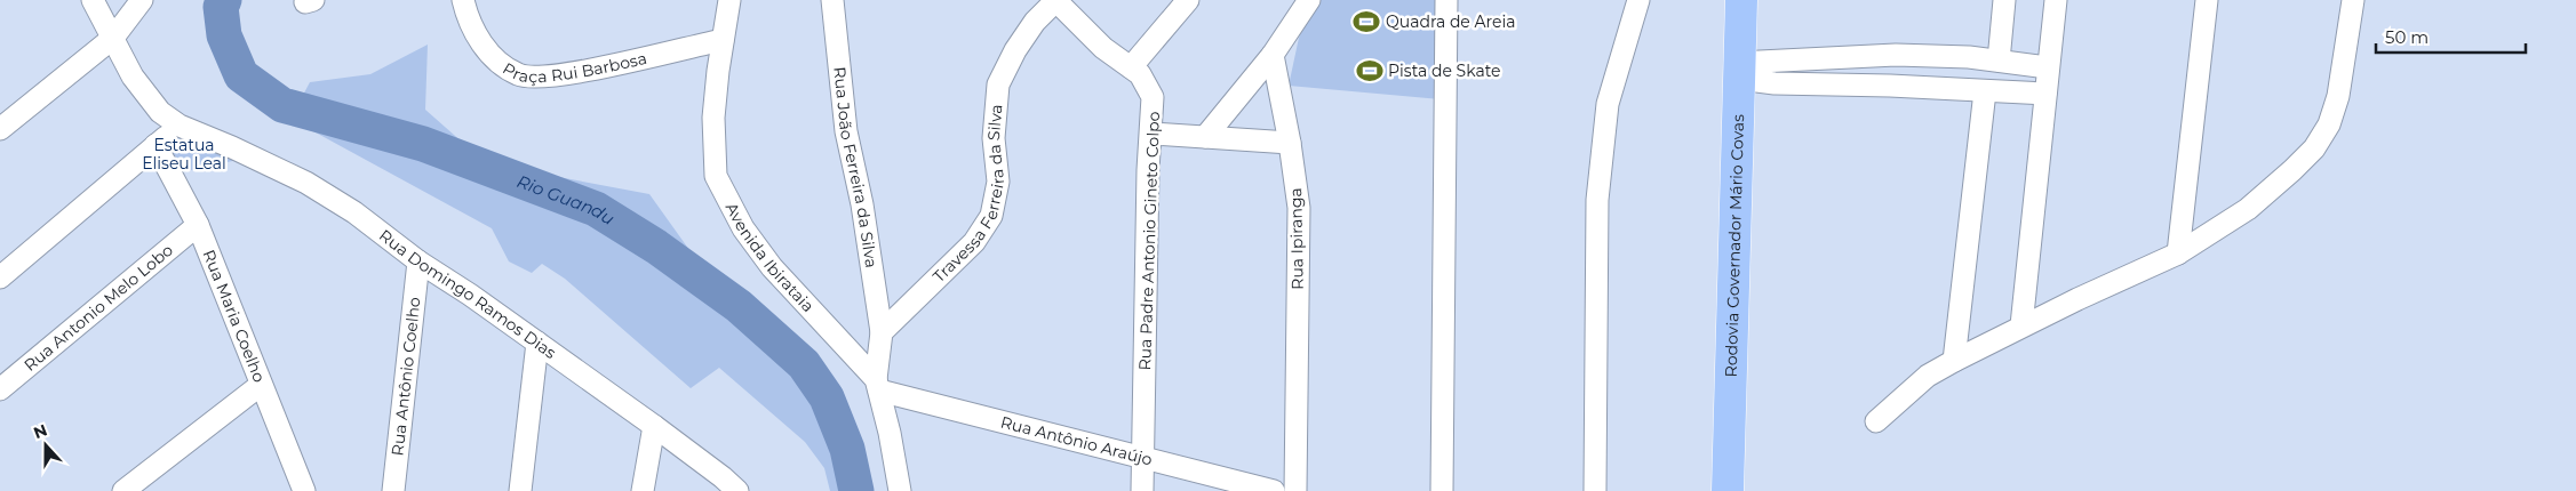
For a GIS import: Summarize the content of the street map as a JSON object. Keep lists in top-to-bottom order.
{
  "streets": {
    "highway": ["Rodovia Governador Mário Covas"],
    "street": [
      "Praça Rui Barbosa",
      "Rua João Ferreira da Silva",
      "Travessa Ferreira da Silva",
      "Rua Ipiranga",
      "Rua Padre Antonio Gineto Colpo",
      "Avenida Ibirataia",
      "Rua Domingo Ramos Dias",
      "Rua Antonio Melo Lobo",
      "Rua Maria Coelho",
      "Rua Antônio Coelho",
      "Rua Antônio Araújo"
    ]
  },
  "crossings": [
    ["Praça Rui Barbosa", "Avenida Ibirataia"],
    ["Rua João Ferreira da Silva", "Travessa Ferreira da Silva"],
    ["Travessa Ferreira da Silva", "Rua Padre Antonio Gineto Colpo"],
    ["Rua Padre Antonio Gineto Colpo", "Rua Antônio Araújo"],
    ["Avenida Ibirataia", "Rua Antônio Araújo"],
    ["Rua Domingo Ramos Dias", "Rua Antônio Coelho"],
    ["Rua Antonio Melo Lobo", "Rua Maria Coelho"]
  ],
  "water": ["Rio Guandu"],
  "parks": ["Estatua Eliseu Leal"],
  "places": {
    "sports": ["Quadra de Areia", "Pista de Skate"]
  },
  "scale_bar": "50 m",
  "north": "top"
}
